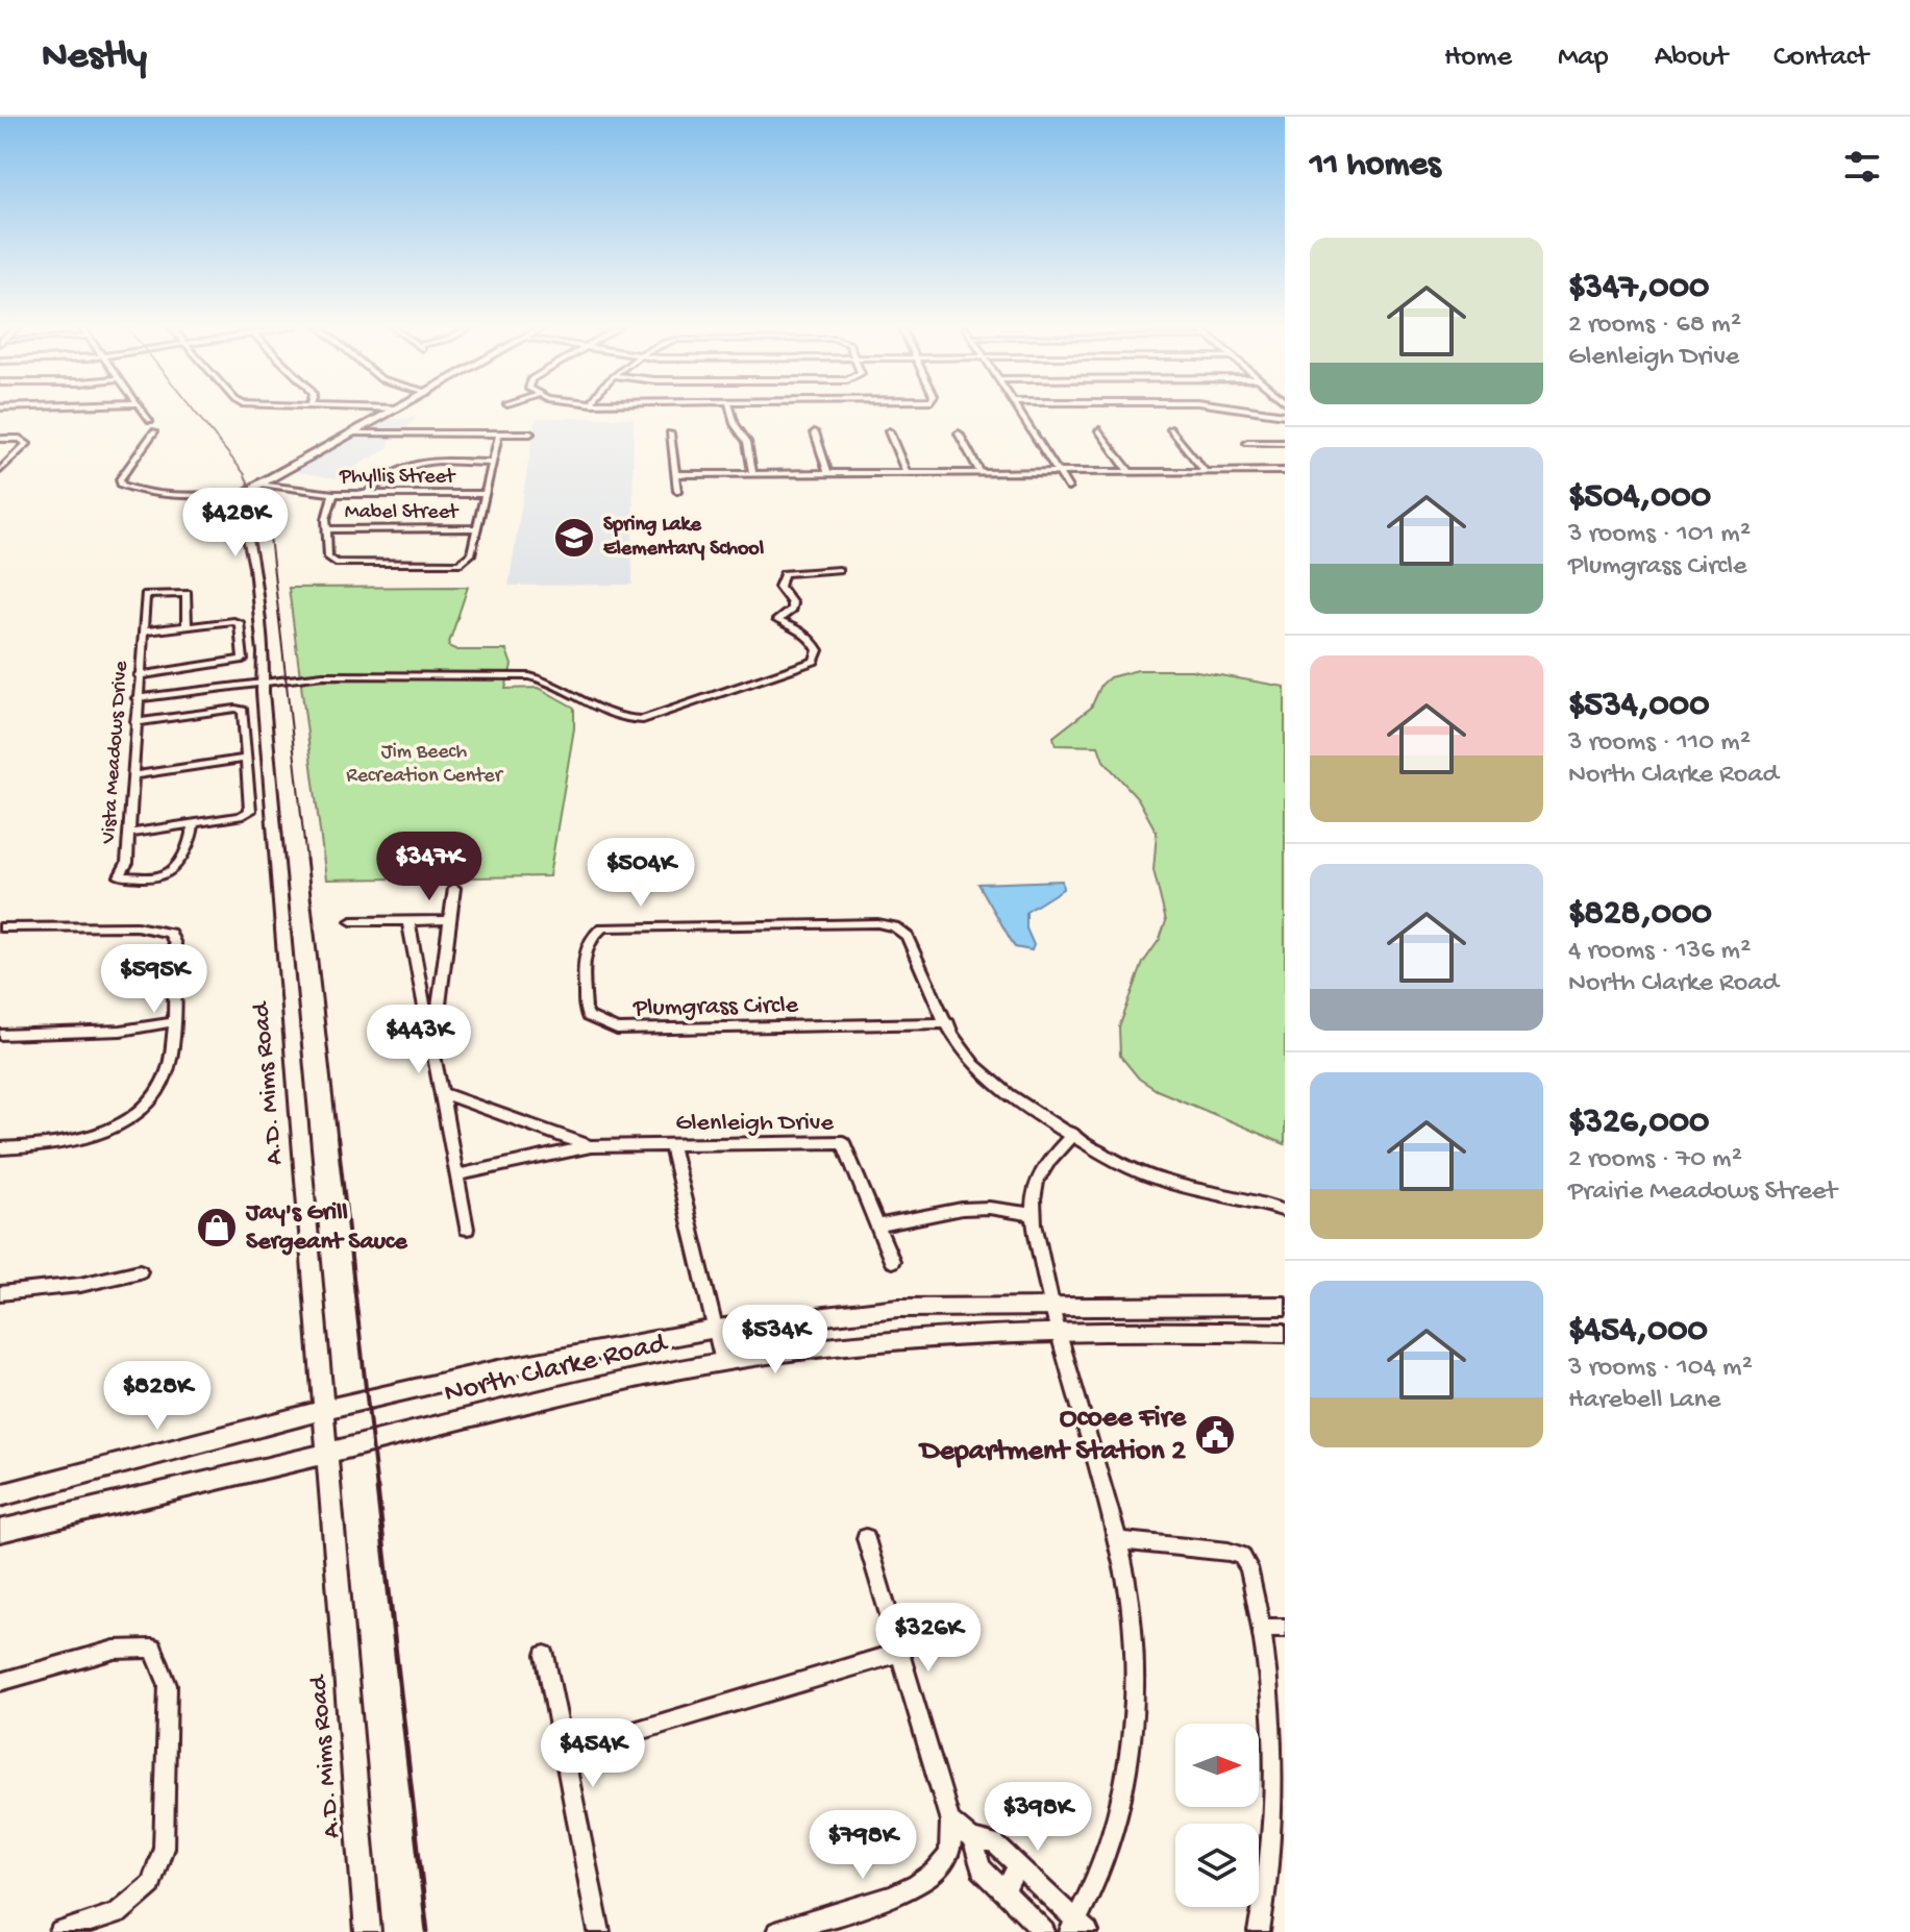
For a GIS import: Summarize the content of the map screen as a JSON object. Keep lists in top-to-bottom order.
{
  "streets": {
    "street": [
      "Phyllis Street",
      "Mabel Street",
      "Vista Meadows Drive",
      "Plumgrass Circle",
      "A.D. Mims Road",
      "Glenleigh Drive",
      "North Clarke Road"
    ]
  },
  "crossings": [
    ["Phyllis Street", "A.D. Mims Road"],
    ["A.D. Mims Road", "North Clarke Road"]
  ],
  "parks": ["Jim Beech Recreation Center"],
  "places": {
    "school or university": ["Spring Lake Elementary School"],
    "shop": ["Jay's Grill Sergeant Sauce"],
    "public building": ["Ocoee Fire Department Station 2"]
  },
  "north": "right",
  "page": {
    "header": "Nestly",
    "nav": [
      "Home",
      "Map",
      "About",
      "Contact"
    ],
    "heading": "11 homes",
    "list": [
      {
        "name": "$347,000",
        "note": "2 rooms · 68 m² · Glenleigh Drive"
      },
      {
        "name": "$504,000",
        "note": "3 rooms · 101 m² · Plumgrass Circle"
      },
      {
        "name": "$534,000",
        "note": "3 rooms · 110 m² · North Clarke Road"
      },
      {
        "name": "$828,000",
        "note": "4 rooms · 136 m² · North Clarke Road"
      },
      {
        "name": "$326,000",
        "note": "2 rooms · 70 m² · Prairie Meadows Street"
      },
      {
        "name": "$454,000",
        "note": "3 rooms · 104 m² · Harebell Lane"
      }
    ],
    "price": [
      "$428K",
      "$347K",
      "$504K",
      "$595K",
      "$443K",
      "$534K",
      "$828K",
      "$326K",
      "$454K",
      "$398K",
      "$798K"
    ]
  }
}
